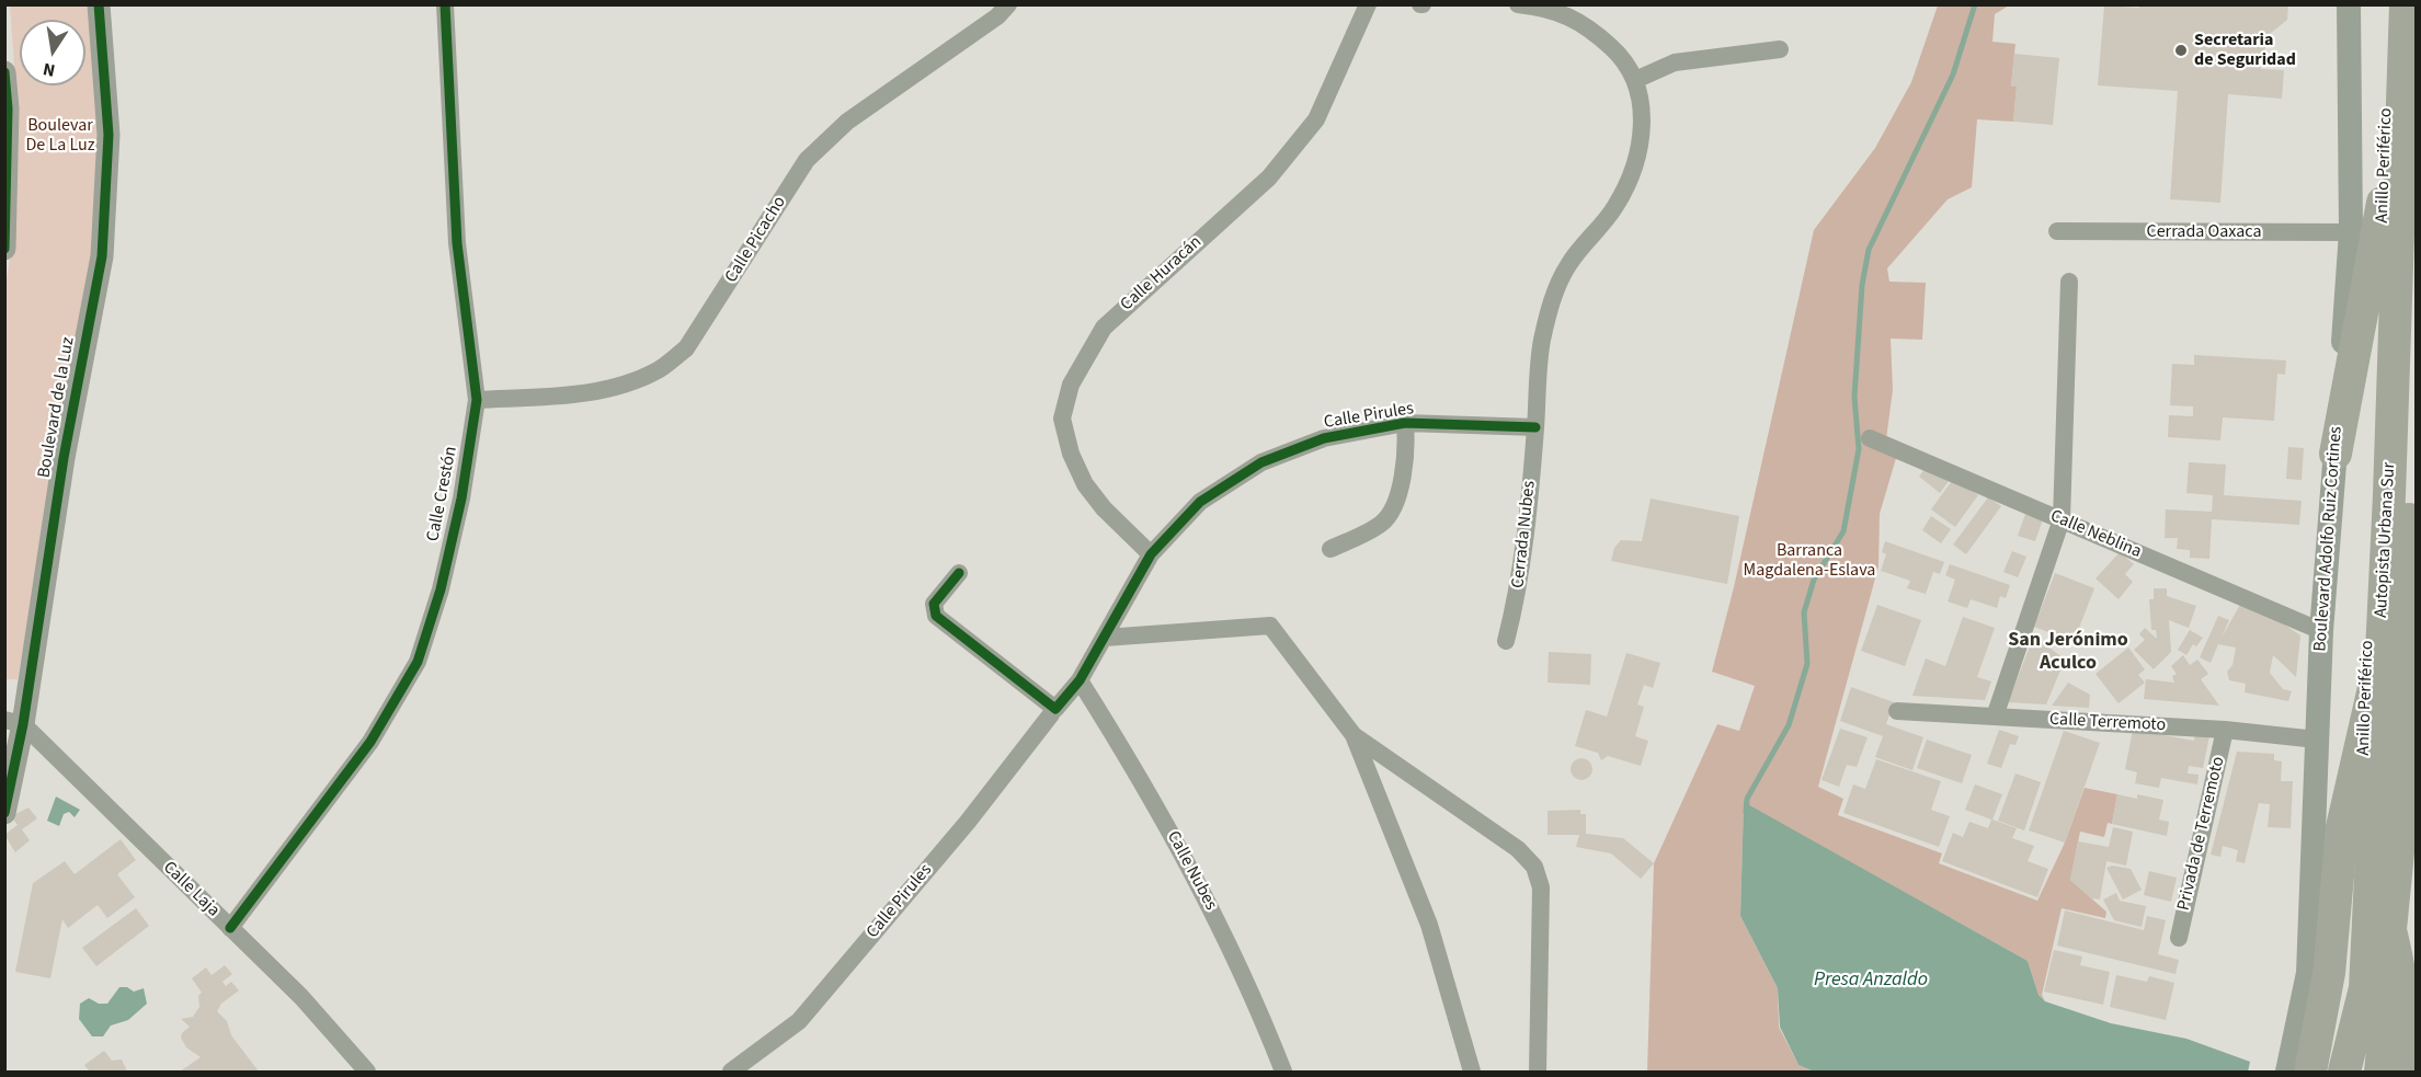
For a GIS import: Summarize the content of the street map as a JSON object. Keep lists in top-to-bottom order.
{
  "streets": {
    "highway": ["Anillo Periférico", "Autopista Urbana Sur"],
    "main road": ["Boulevard Adolfo Ruiz Cortines"],
    "street": [
      "Cerrada Oaxaca",
      "Calle Picacho",
      "Calle Huracán",
      "Boulevard de la Luz",
      "Calle Pirules",
      "Calle Crestón",
      "Cerrada Nubes",
      "Calle Neblina",
      "Calle Terremoto",
      "Privada de Terremoto",
      "Calle Nubes",
      "Calle Laja"
    ]
  },
  "crossings": [
    ["Cerrada Oaxaca", "Boulevard Adolfo Ruiz Cortines"],
    ["Calle Picacho", "Calle Crestón"],
    ["Calle Huracán", "Calle Pirules"],
    ["Boulevard de la Luz", "Calle Laja"],
    ["Calle Pirules", "Cerrada Nubes"],
    ["Calle Pirules", "Calle Nubes"],
    ["Calle Crestón", "Calle Laja"],
    ["Calle Neblina", "Boulevard Adolfo Ruiz Cortines"],
    ["Boulevard Adolfo Ruiz Cortines", "Calle Terremoto"],
    ["Calle Terremoto", "Privada de Terremoto"]
  ],
  "districts": ["San Jerónimo Aculco"],
  "water": ["Presa Anzaldo"],
  "parks": ["Boulevar De La Luz", "Barranca Magdalena-Eslava"],
  "places": ["Secretaria de Seguridad"],
  "north": "bottom"
}
